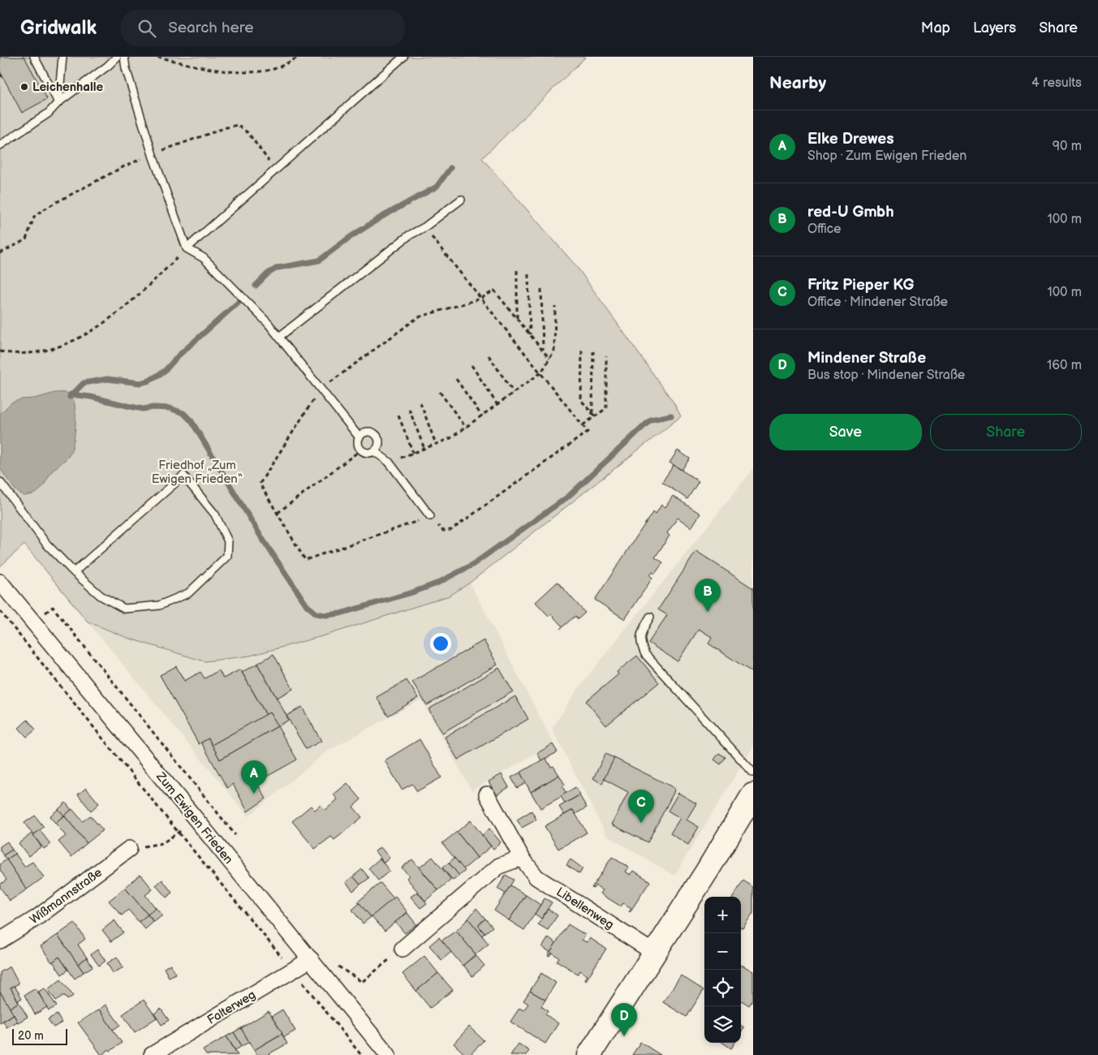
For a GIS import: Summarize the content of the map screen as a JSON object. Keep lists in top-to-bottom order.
{
  "streets": {
    "street": [
      "Zum Ewigen Frieden",
      "Wißmannstraße",
      "Libellenweg",
      "Falterweg"
    ]
  },
  "crossings": [
    ["Zum Ewigen Frieden", "Falterweg"]
  ],
  "parks": ["Friedhof „Zum Ewigen Frieden“"],
  "places": ["Leichenhalle"],
  "scale_bar": "20 m",
  "page": {
    "header": "Gridwalk",
    "search": "Search here",
    "nav": ["Map", "Layers", "Share"],
    "heading": ["Nearby", "4 results"],
    "list": [
      {
        "mark": "A",
        "name": "Elke Drewes",
        "note": "Shop · Zum Ewigen Frieden",
        "value": "90 m"
      },
      {
        "mark": "B",
        "name": "red-U Gmbh",
        "note": "Office",
        "value": "100 m"
      },
      {
        "mark": "C",
        "name": "Fritz Pieper KG",
        "note": "Office · Mindener Straße",
        "value": "100 m"
      },
      {
        "mark": "D",
        "name": "Mindener Straße",
        "note": "Bus stop · Mindener Straße",
        "value": "160 m"
      }
    ],
    "buttons": ["Save", "Share"],
    "pins": [
      "B",
      "A",
      "C",
      "D"
    ],
    "map_buttons": ["+", "−"],
    "scale": "20 m"
  }
}
